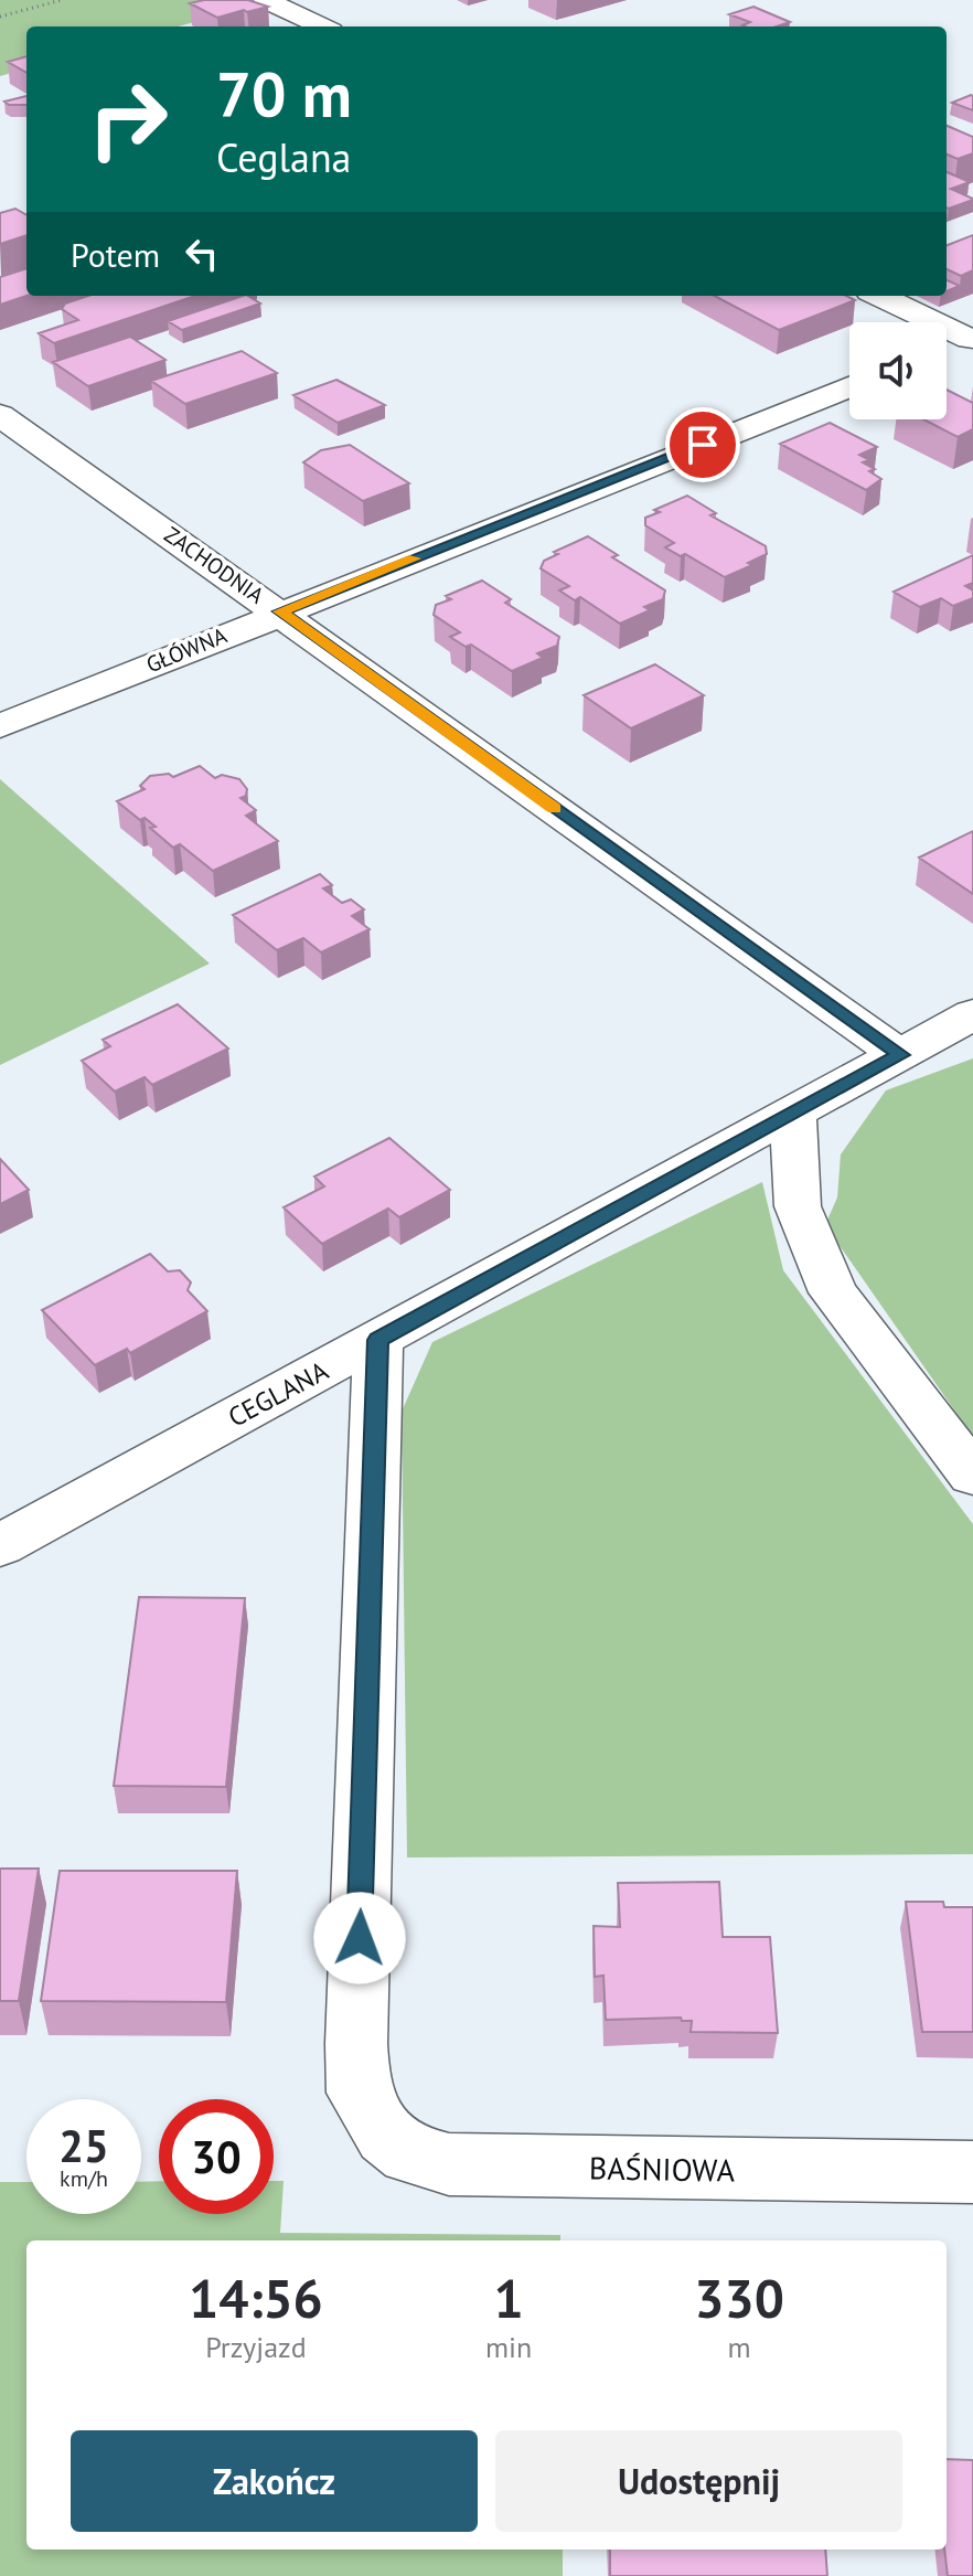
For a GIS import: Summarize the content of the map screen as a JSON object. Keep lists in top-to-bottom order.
{
  "streets": {
    "street": [
      "ZACHODNIA",
      "GŁÓWNA",
      "CEGLANA",
      "BAŚNIOWA"
    ]
  },
  "crossings": [
    ["ZACHODNIA", "GŁÓWNA"],
    ["ZACHODNIA", "CEGLANA"],
    ["CEGLANA", "BAŚNIOWA"]
  ],
  "page": {
    "turn": ["70 m", "Ceglana"],
    "then": "Potem",
    "speed": "25 km/h",
    "limit": "30",
    "eta": [
      "14:56",
      "Przyjazd",
      "1",
      "min",
      "330",
      "m"
    ],
    "buttons": ["Zakończ", "Udostępnij"]
  }
}
